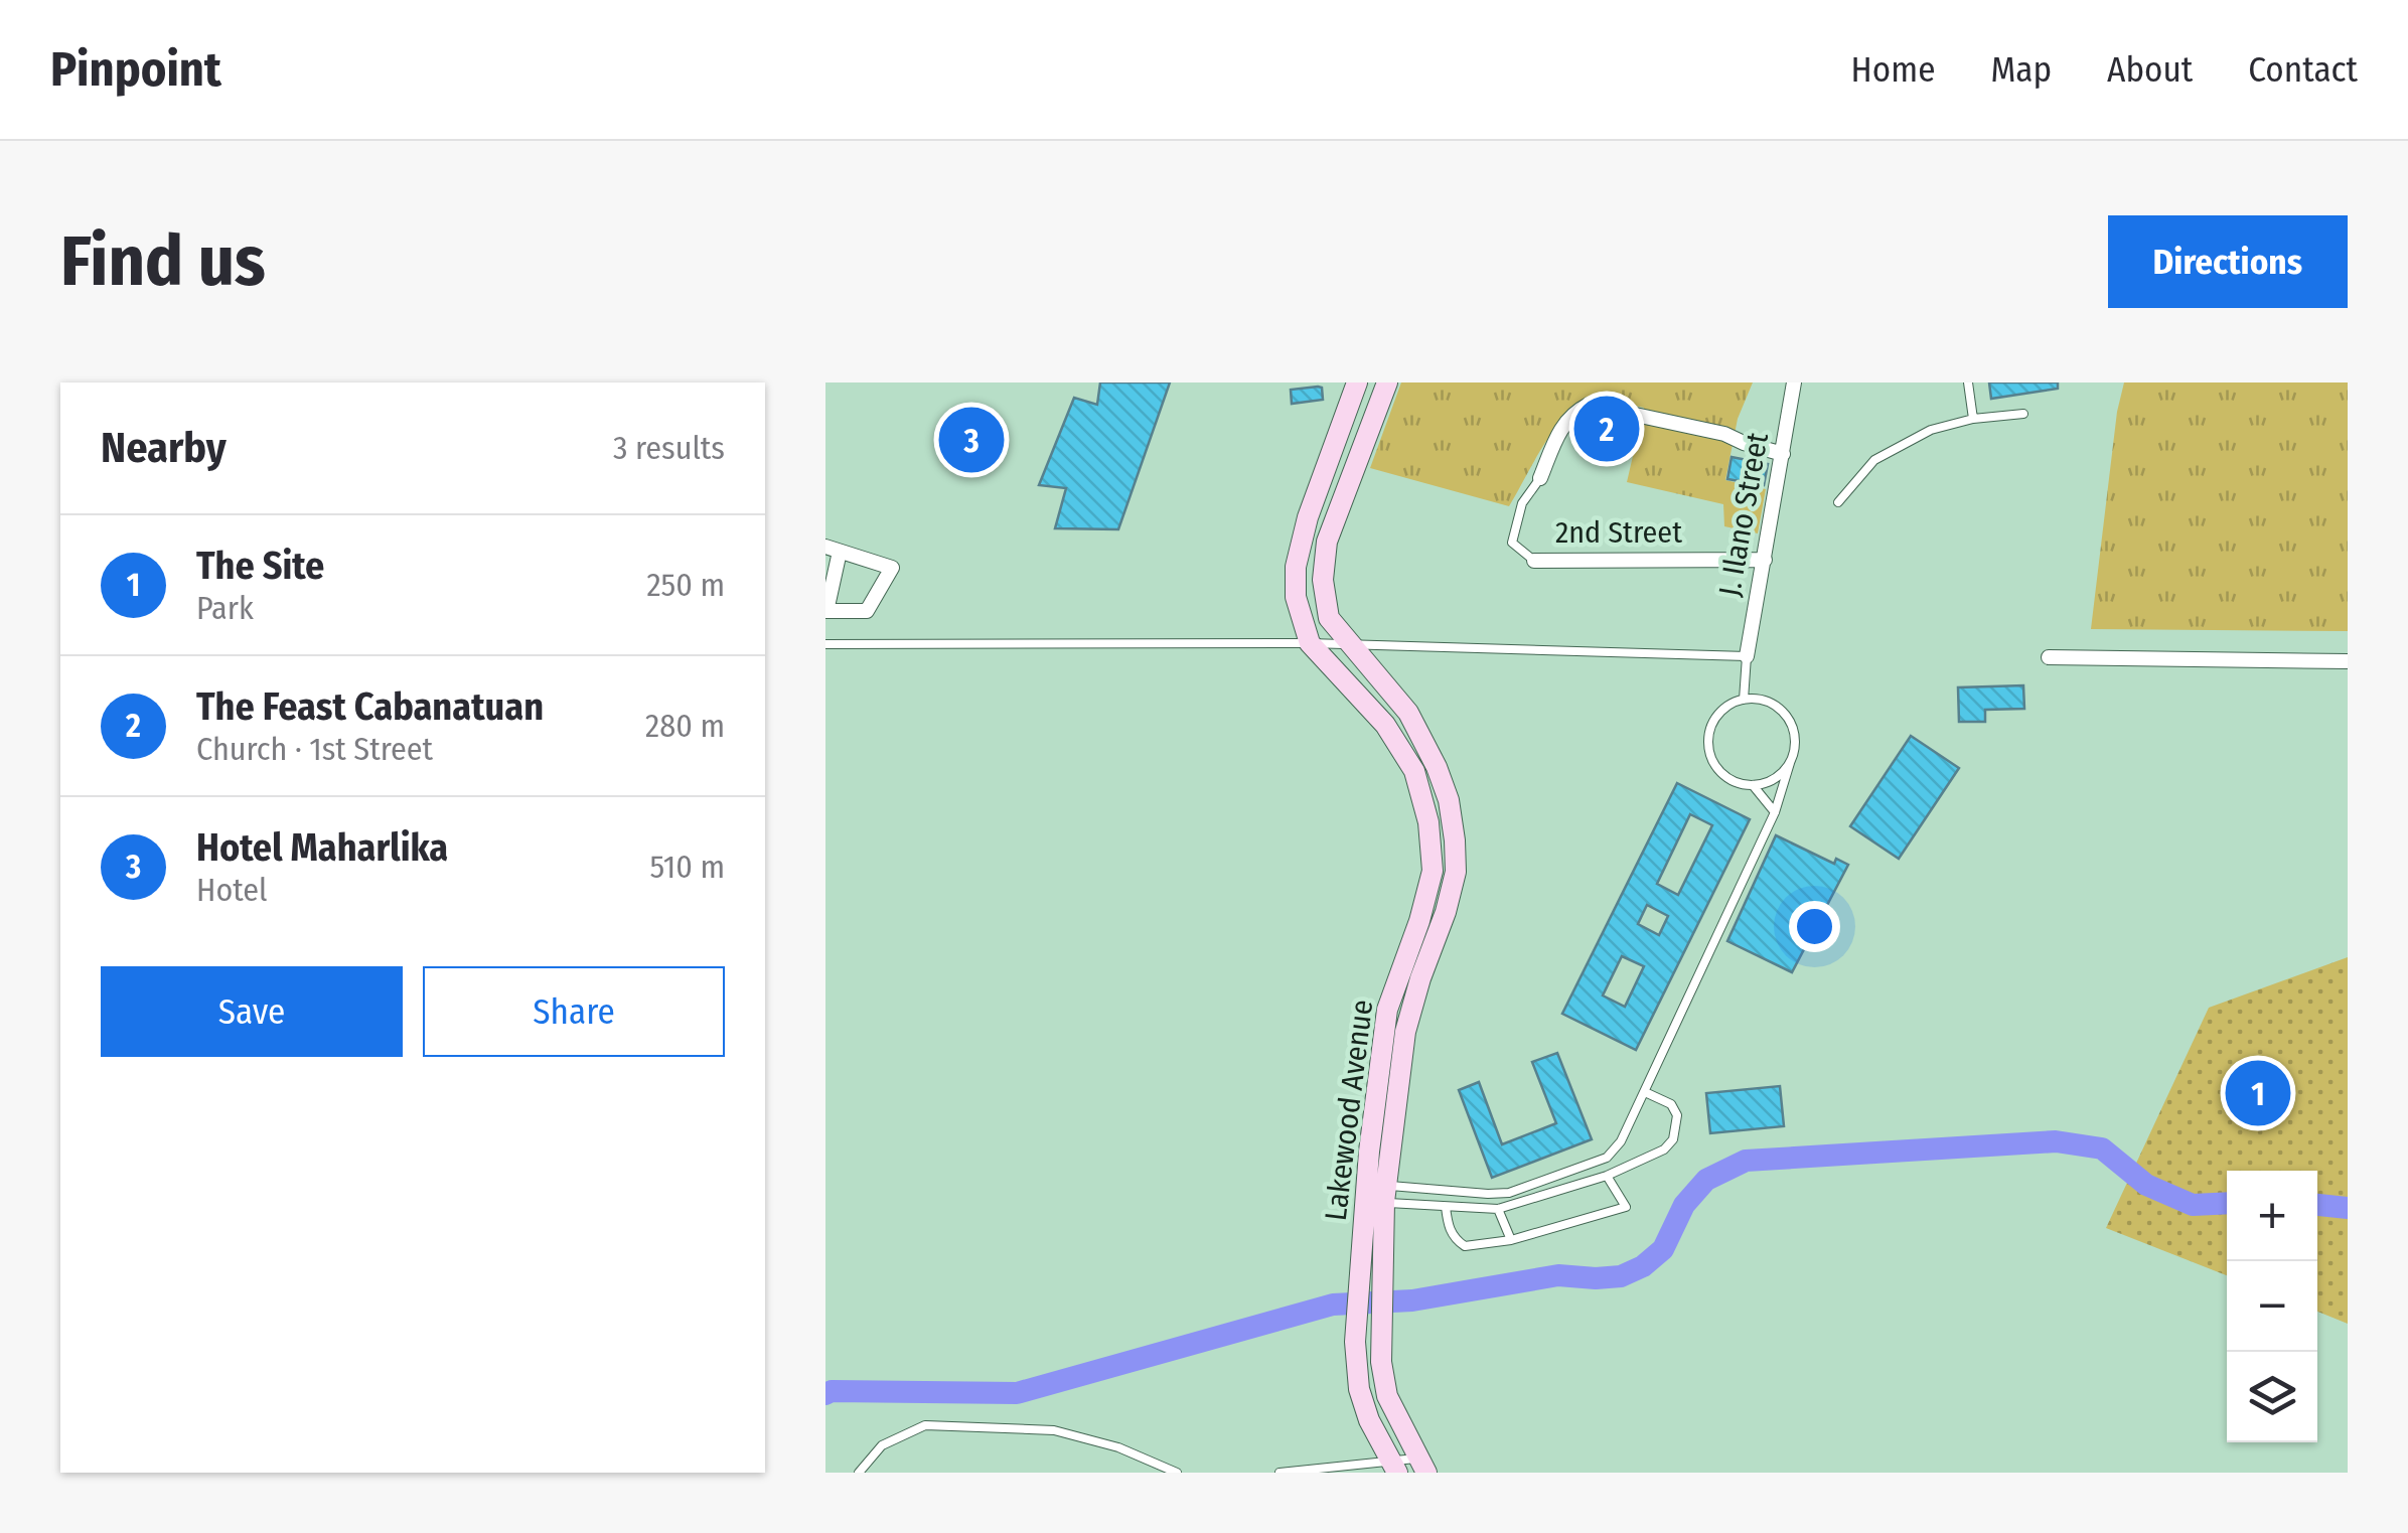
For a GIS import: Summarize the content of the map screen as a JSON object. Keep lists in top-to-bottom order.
{
  "streets": {
    "main road": ["Lakewood Avenue"],
    "street": ["J. Ilano Street", "2nd Street"]
  },
  "crossings": [
    ["J. Ilano Street", "2nd Street"]
  ],
  "page": {
    "header": "Pinpoint",
    "nav": [
      "Home",
      "Map",
      "About",
      "Contact"
    ],
    "buttons": [
      "Directions",
      ["Save", "Share"]
    ],
    "title": "Find us",
    "heading": ["Nearby", "3 results"],
    "pins": ["2", "3", "1"],
    "list": [
      {
        "mark": "1",
        "name": "The Site",
        "note": "Park",
        "value": "250 m"
      },
      {
        "mark": "2",
        "name": "The Feast Cabanatuan",
        "note": "Church · 1st Street",
        "value": "280 m"
      },
      {
        "mark": "3",
        "name": "Hotel Maharlika",
        "note": "Hotel",
        "value": "510 m"
      }
    ],
    "map_buttons": ["+", "−"]
  }
}
